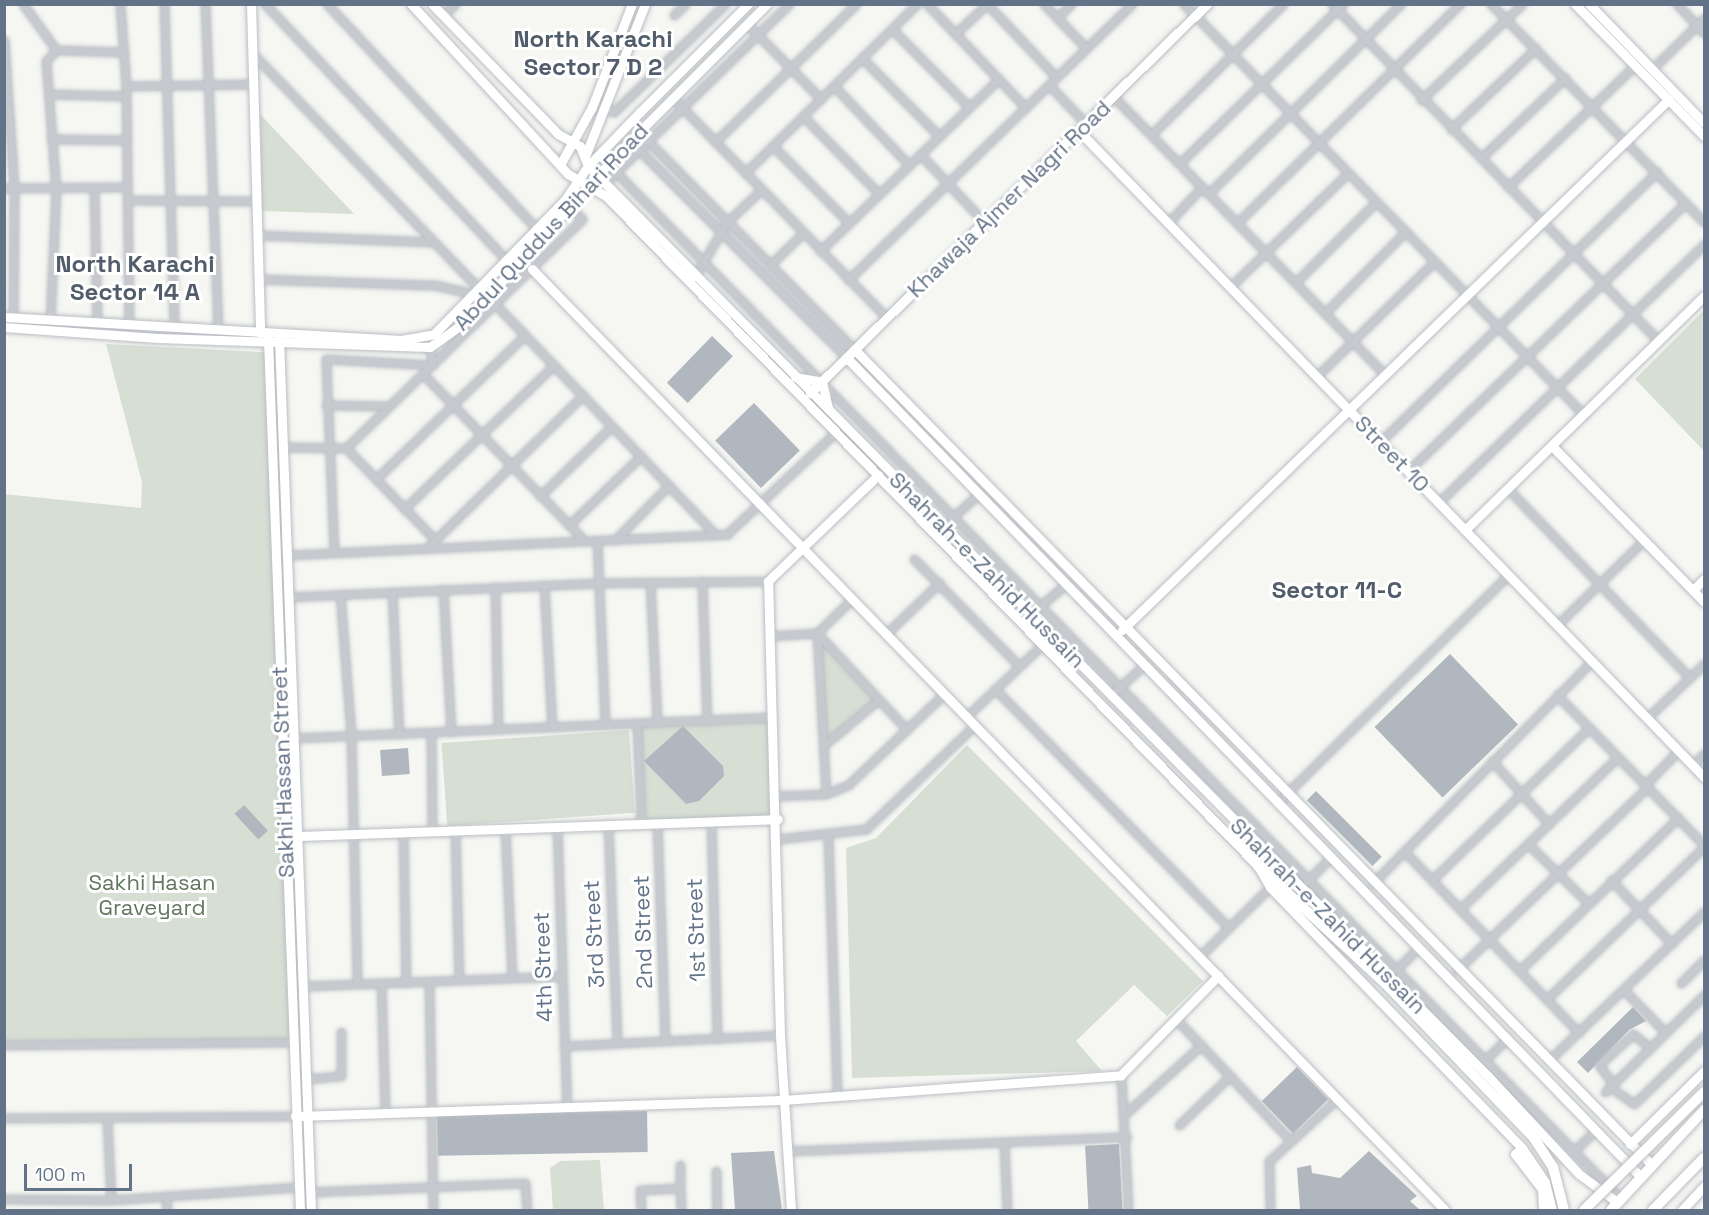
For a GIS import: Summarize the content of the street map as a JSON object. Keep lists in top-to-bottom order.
{
  "streets": {
    "street": [
      "Khawaja Ajmer Nagri Road",
      "Abdul Quddus Bihari Road",
      "Street 10",
      "Shahrah-e-Zahid Hussain",
      "Sakhi Hassan Street",
      "1st Street",
      "2nd Street",
      "3rd Street",
      "4th Street"
    ]
  },
  "crossings": [
    ["Khawaja Ajmer Nagri Road", "Street 10"],
    ["Khawaja Ajmer Nagri Road", "Shahrah-e-Zahid Hussain"],
    ["Abdul Quddus Bihari Road", "Shahrah-e-Zahid Hussain"],
    ["Abdul Quddus Bihari Road", "Sakhi Hassan Street"]
  ],
  "districts": ["North Karachi Sector 7 D 2", "North Karachi Sector 14 A", "Sector 11-C"],
  "parks": ["Sakhi Hasan Graveyard"],
  "scale_bar": "100 m"
}
